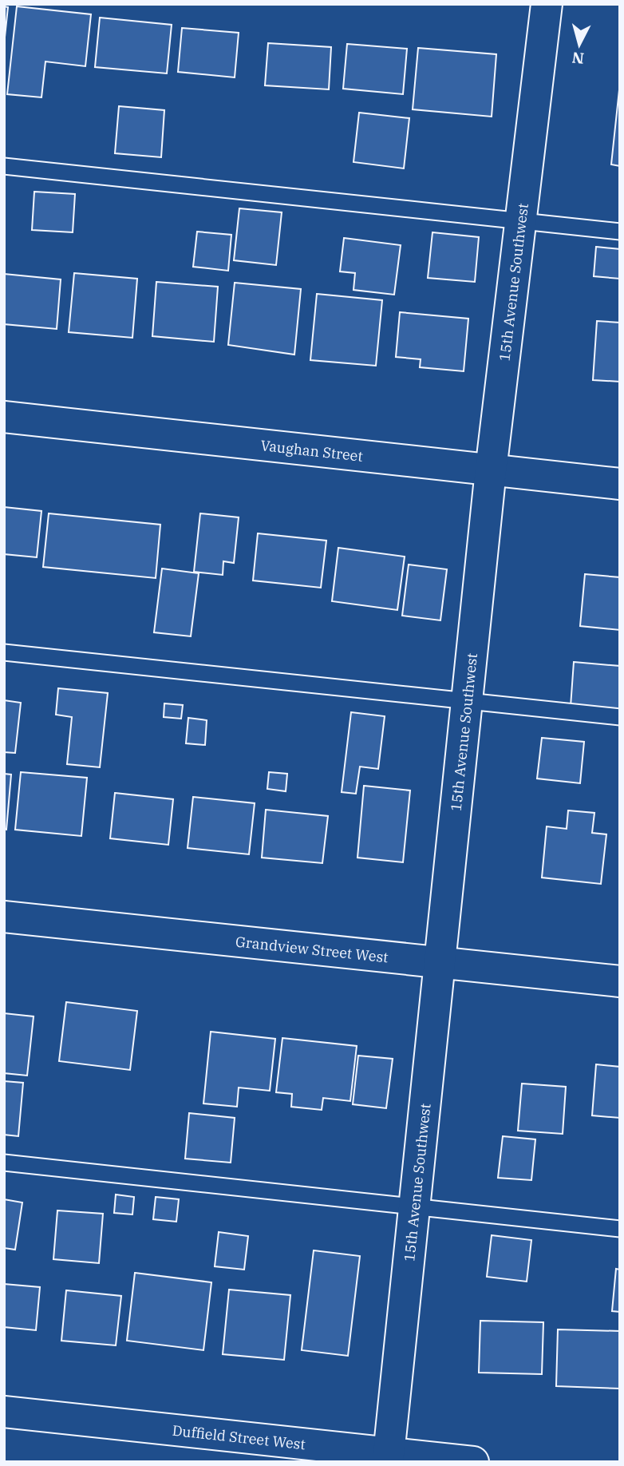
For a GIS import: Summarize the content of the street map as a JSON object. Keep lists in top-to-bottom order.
{
  "streets": {
    "street": [
      "15th Avenue Southwest",
      "Vaughan Street",
      "Grandview Street West",
      "Duffield Street West"
    ]
  },
  "crossings": [
    ["15th Avenue Southwest", "Vaughan Street"],
    ["15th Avenue Southwest", "Grandview Street West"],
    ["15th Avenue Southwest", "Duffield Street West"]
  ],
  "north": "bottom"
}
